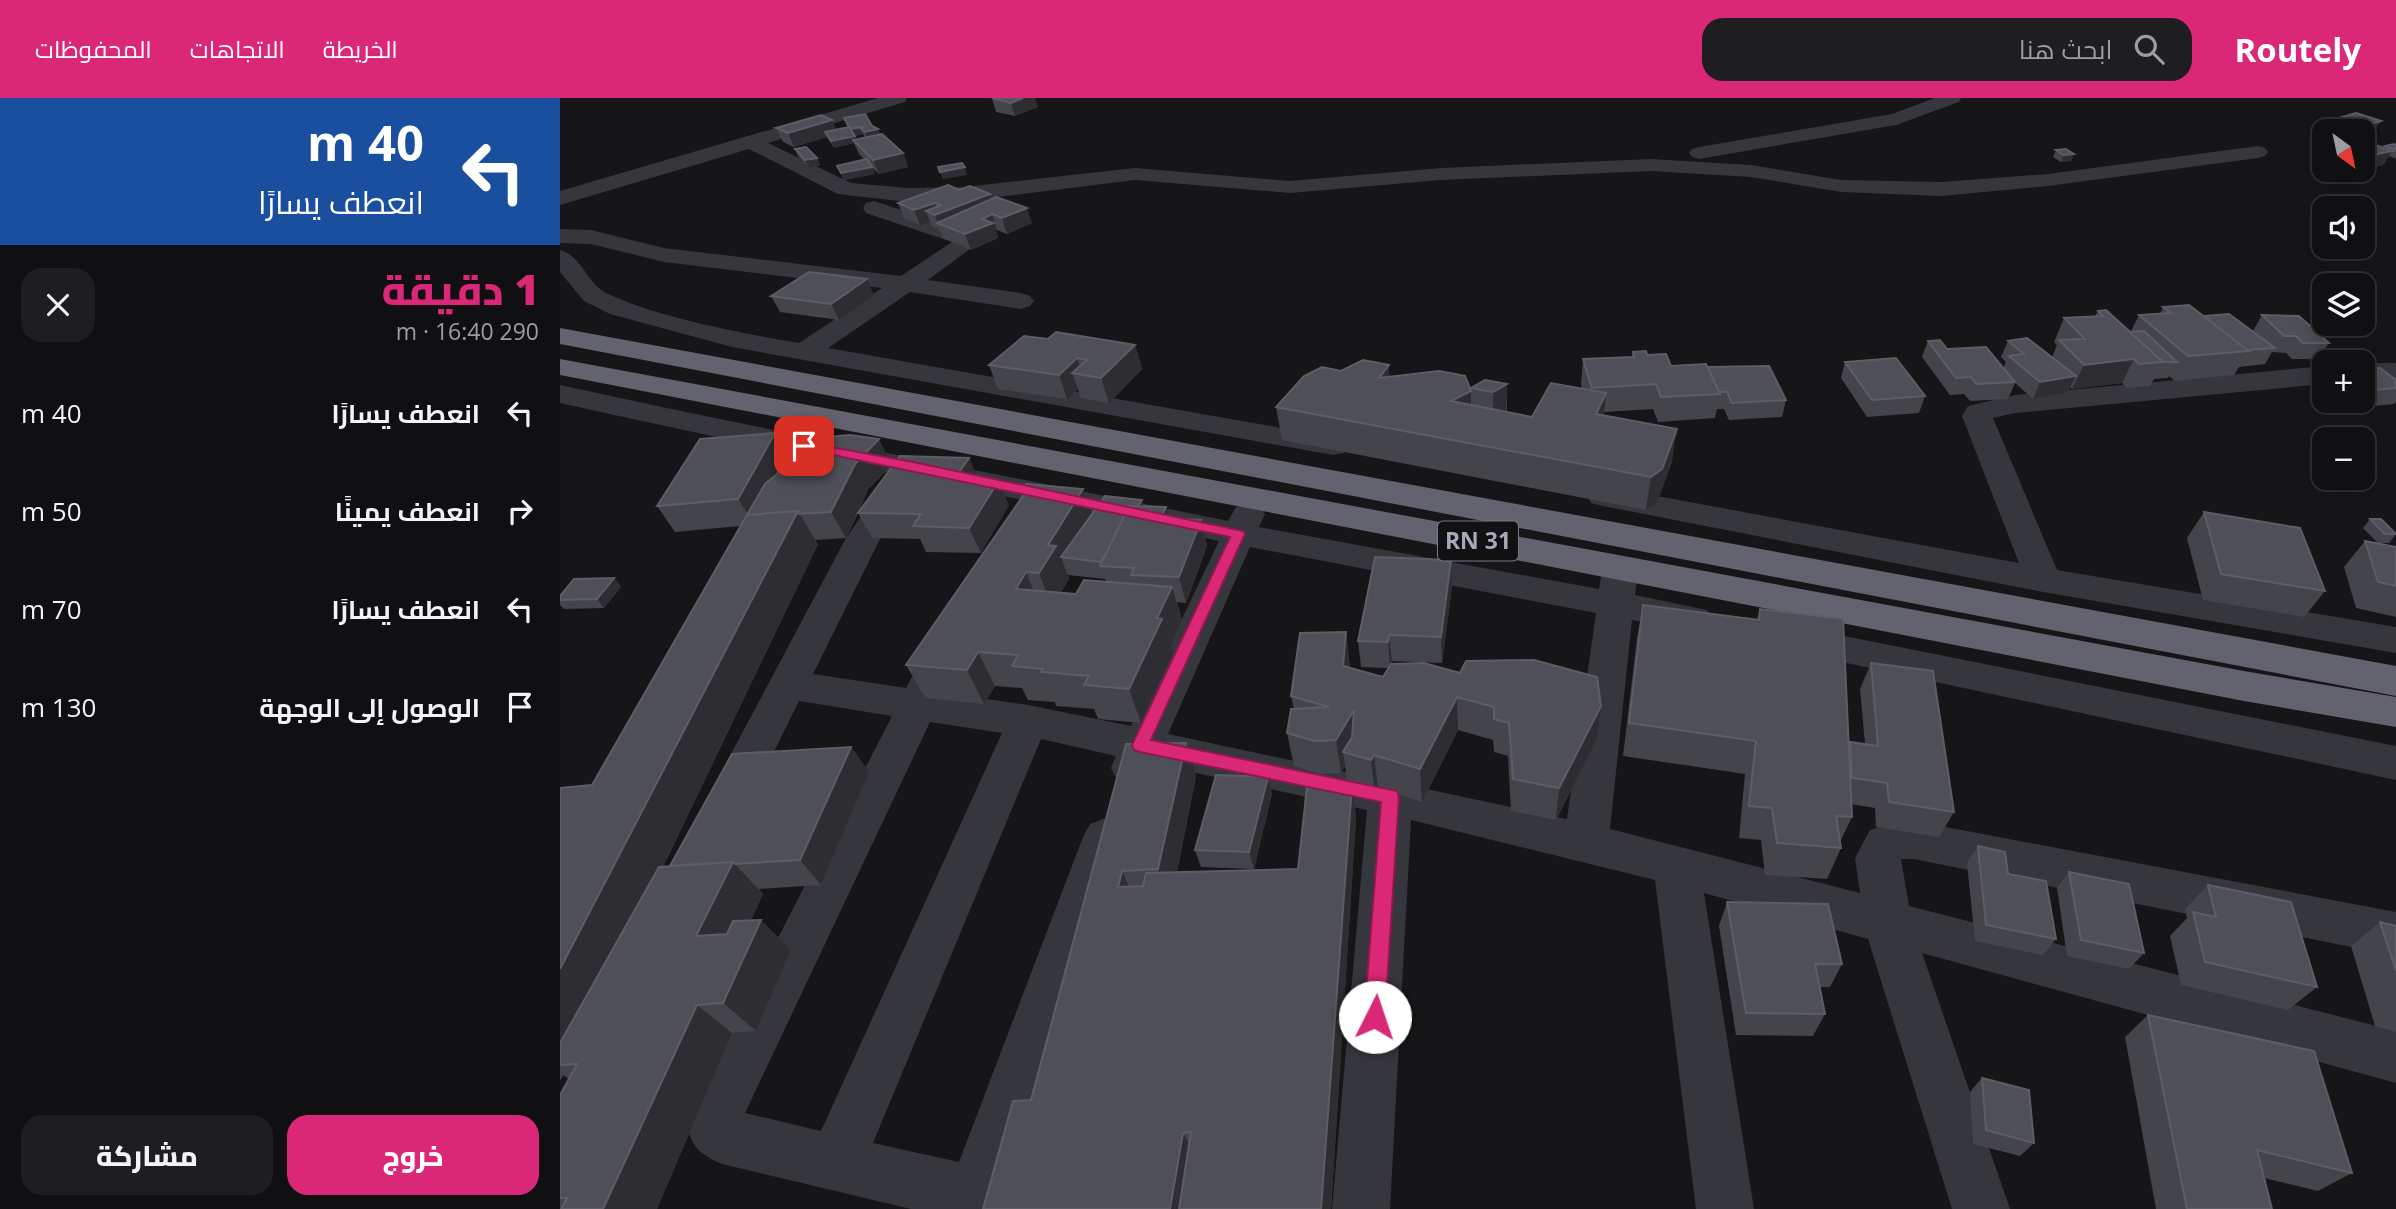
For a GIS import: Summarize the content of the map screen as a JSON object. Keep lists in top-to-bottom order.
{
  "streets": {
    "highway": ["RN 31"]
  },
  "north": "bottom right",
  "page": {
    "header": "Routely",
    "search": "ابحث هنا",
    "nav": ["الخريطة", "الاتجاهات", "المحفوظات"],
    "turn": ["40 m", "انعطف يسارًا"],
    "map_buttons": ["+", "−"],
    "heading": ["1 دقيقة", "290 m · 16:40"],
    "list": [
      {
        "name": "انعطف يسارًا",
        "value": "40 m"
      },
      {
        "name": "انعطف يمينًا",
        "value": "50 m"
      },
      {
        "name": "انعطف يسارًا",
        "value": "70 m"
      },
      {
        "name": "الوصول إلى الوجهة",
        "value": "130 m"
      }
    ],
    "buttons": ["خروج", "مشاركة"]
  }
}
